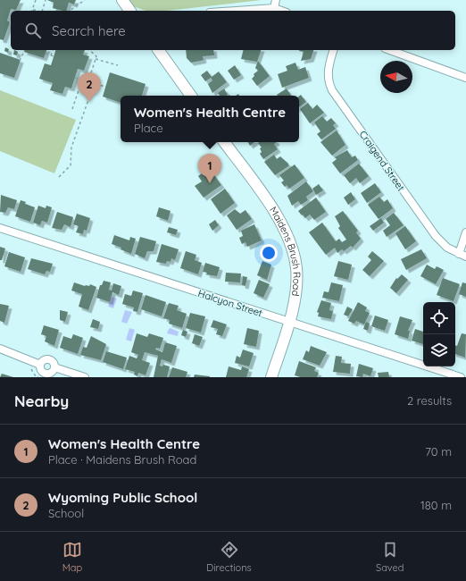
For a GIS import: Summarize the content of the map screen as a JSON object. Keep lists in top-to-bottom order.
{
  "streets": {
    "street": ["Craigend Street", "Maidens Brush Road", "Halcyon Street"]
  },
  "crossings": [
    ["Maidens Brush Road", "Halcyon Street"]
  ],
  "north": "left",
  "page": {
    "search": "Search here",
    "pins": ["2", "1"],
    "popup": ["Women's Health Centre", "Place"],
    "heading": ["Nearby", "2 results"],
    "list": [
      {
        "mark": "1",
        "name": "Women's Health Centre",
        "note": "Place · Maidens Brush Road",
        "value": "70 m"
      },
      {
        "mark": "2",
        "name": "Wyoming Public School",
        "note": "School",
        "value": "180 m"
      }
    ],
    "nav": ["Map", "Directions", "Saved"]
  }
}
